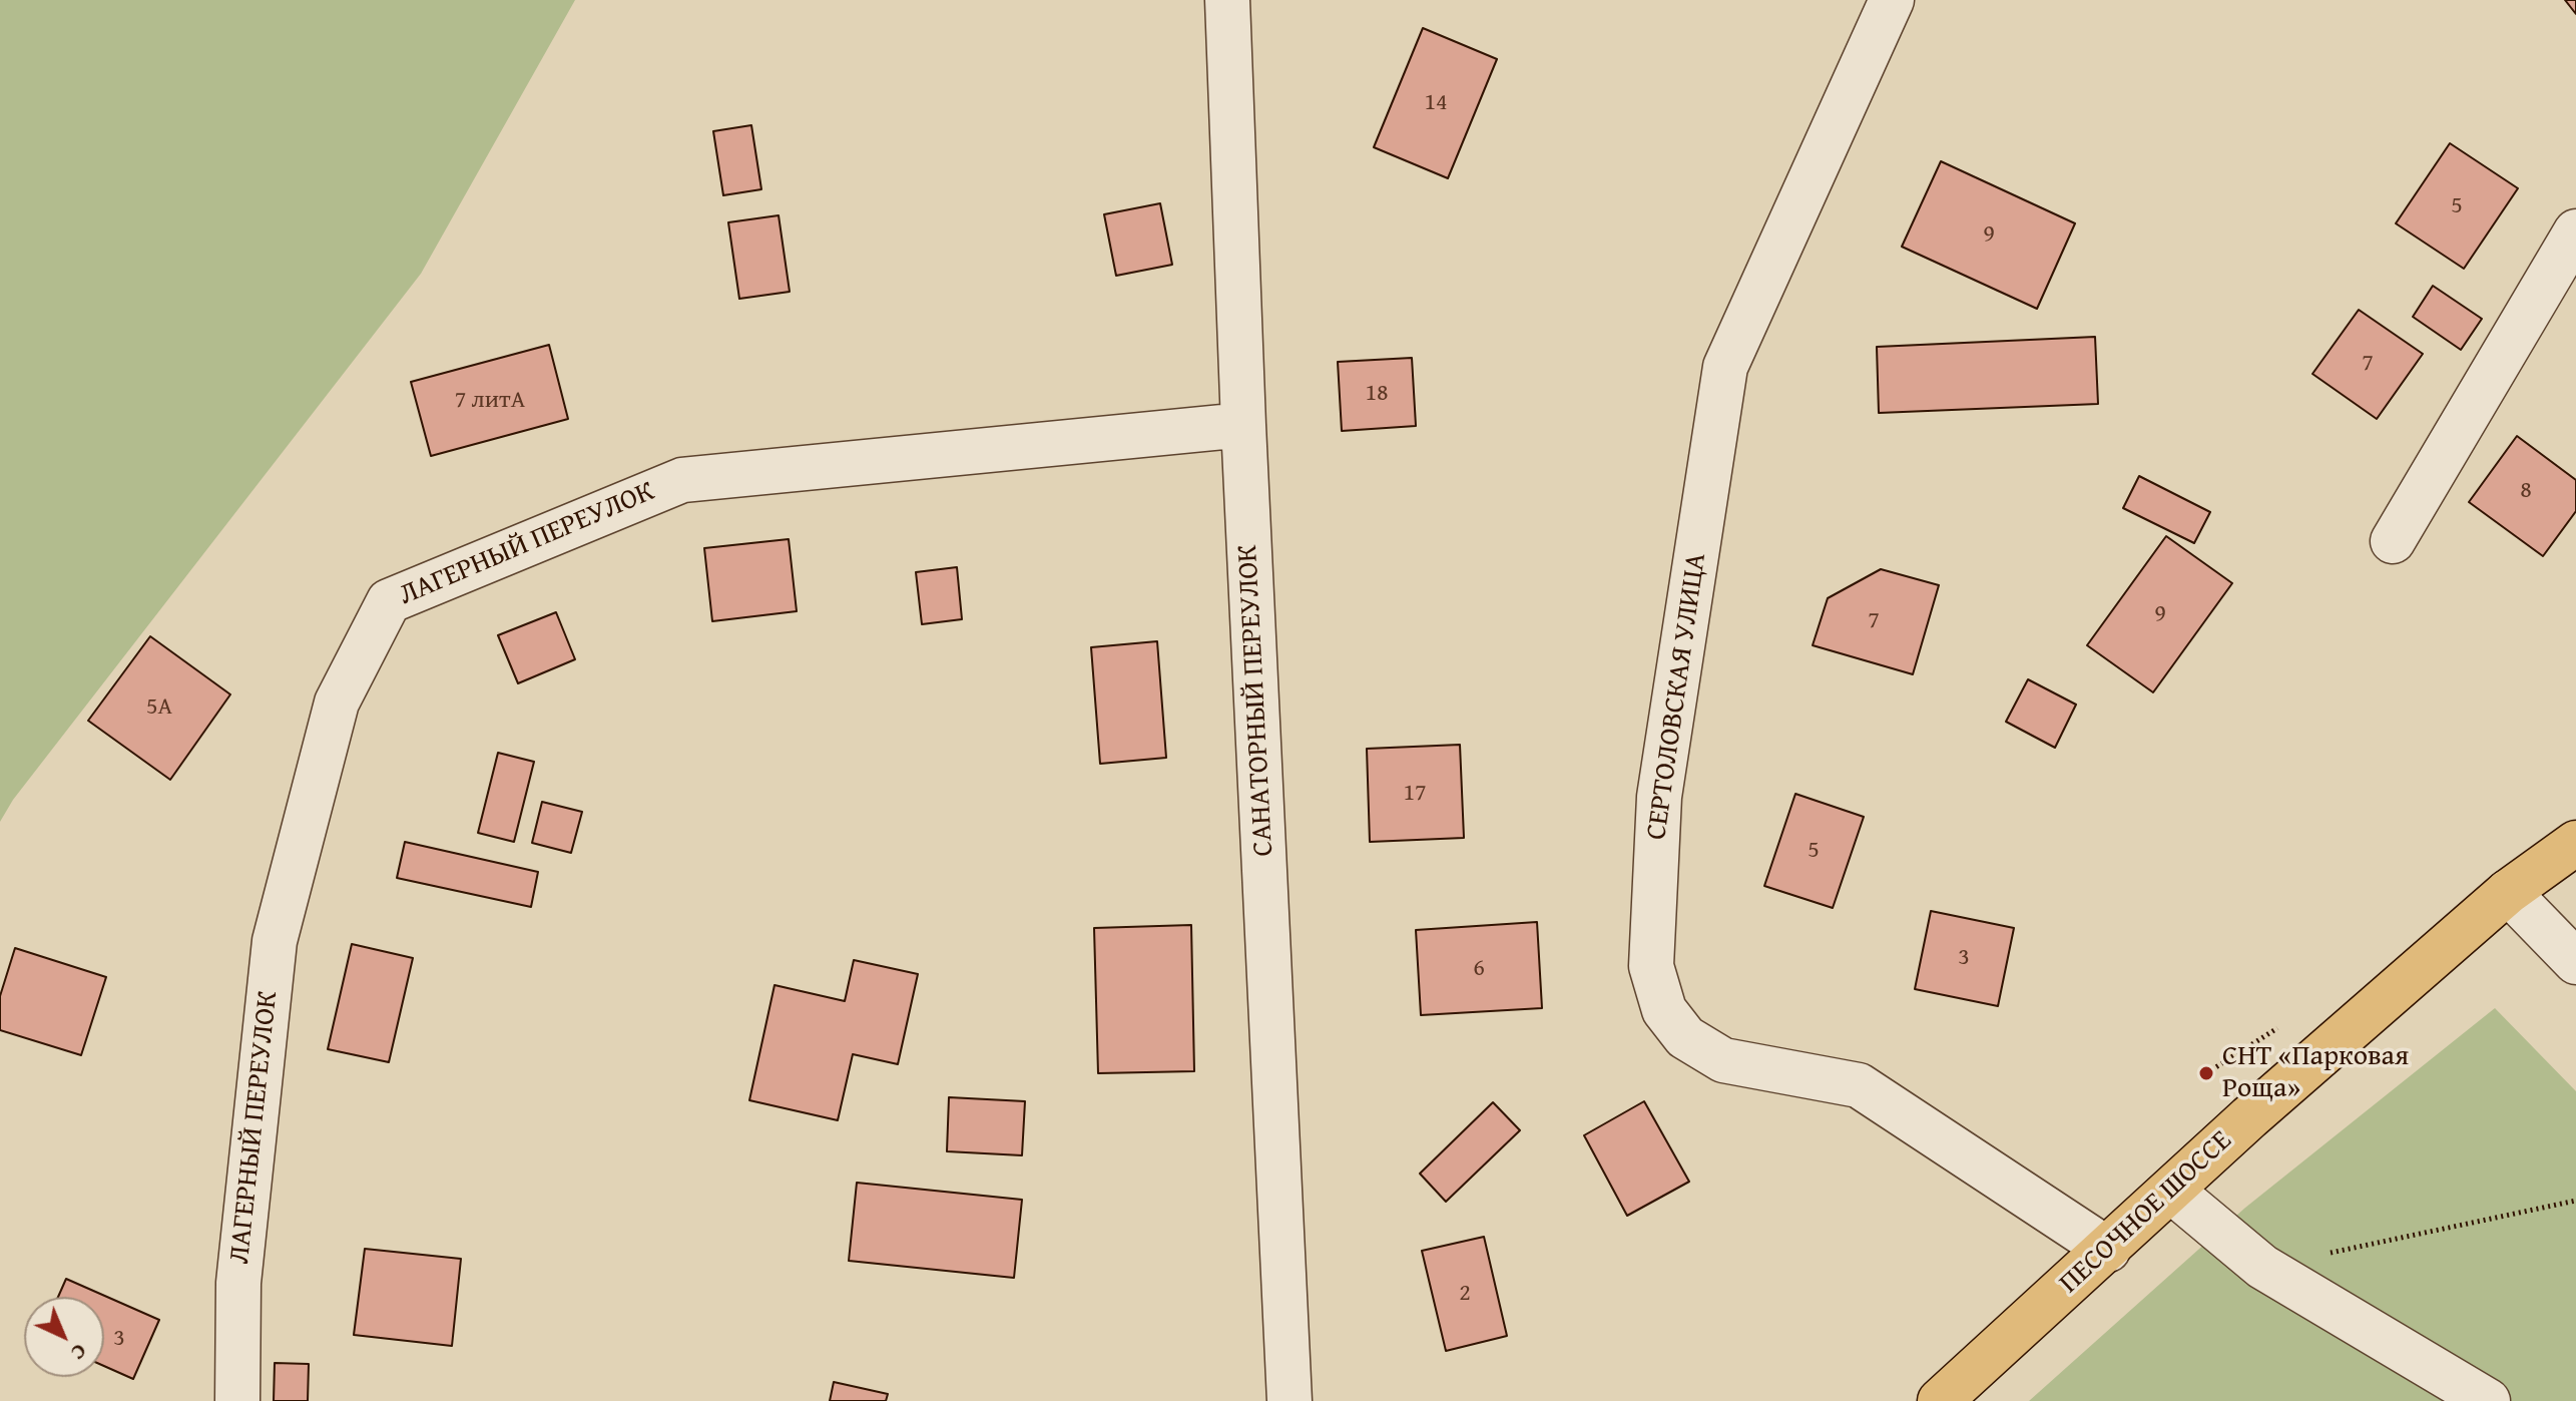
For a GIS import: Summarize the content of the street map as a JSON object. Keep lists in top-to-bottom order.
{
  "streets": {
    "main road": ["ПЕСОЧНОЕ ШОССЕ"],
    "street": ["ЛАГЕРНЫЙ ПЕРЕУЛОК", "СЕРТОЛОВСКАЯ УЛИЦА", "САНАТОРНЫЙ ПЕРЕУЛОК"]
  },
  "crossings": [
    ["ЛАГЕРНЫЙ ПЕРЕУЛОК", "САНАТОРНЫЙ ПЕРЕУЛОК"],
    ["СЕРТОЛОВСКАЯ УЛИЦА", "ПЕСОЧНОЕ ШОССЕ"]
  ],
  "places": ["СНТ «Парковая Роща»"],
  "house_numbers": [
    "14",
    "5",
    "9",
    "7",
    "18",
    "7 литА",
    "8",
    "9",
    "7",
    "5А",
    "17",
    "5",
    "3",
    "6",
    "2",
    "3"
  ],
  "north": "bottom right"
}
